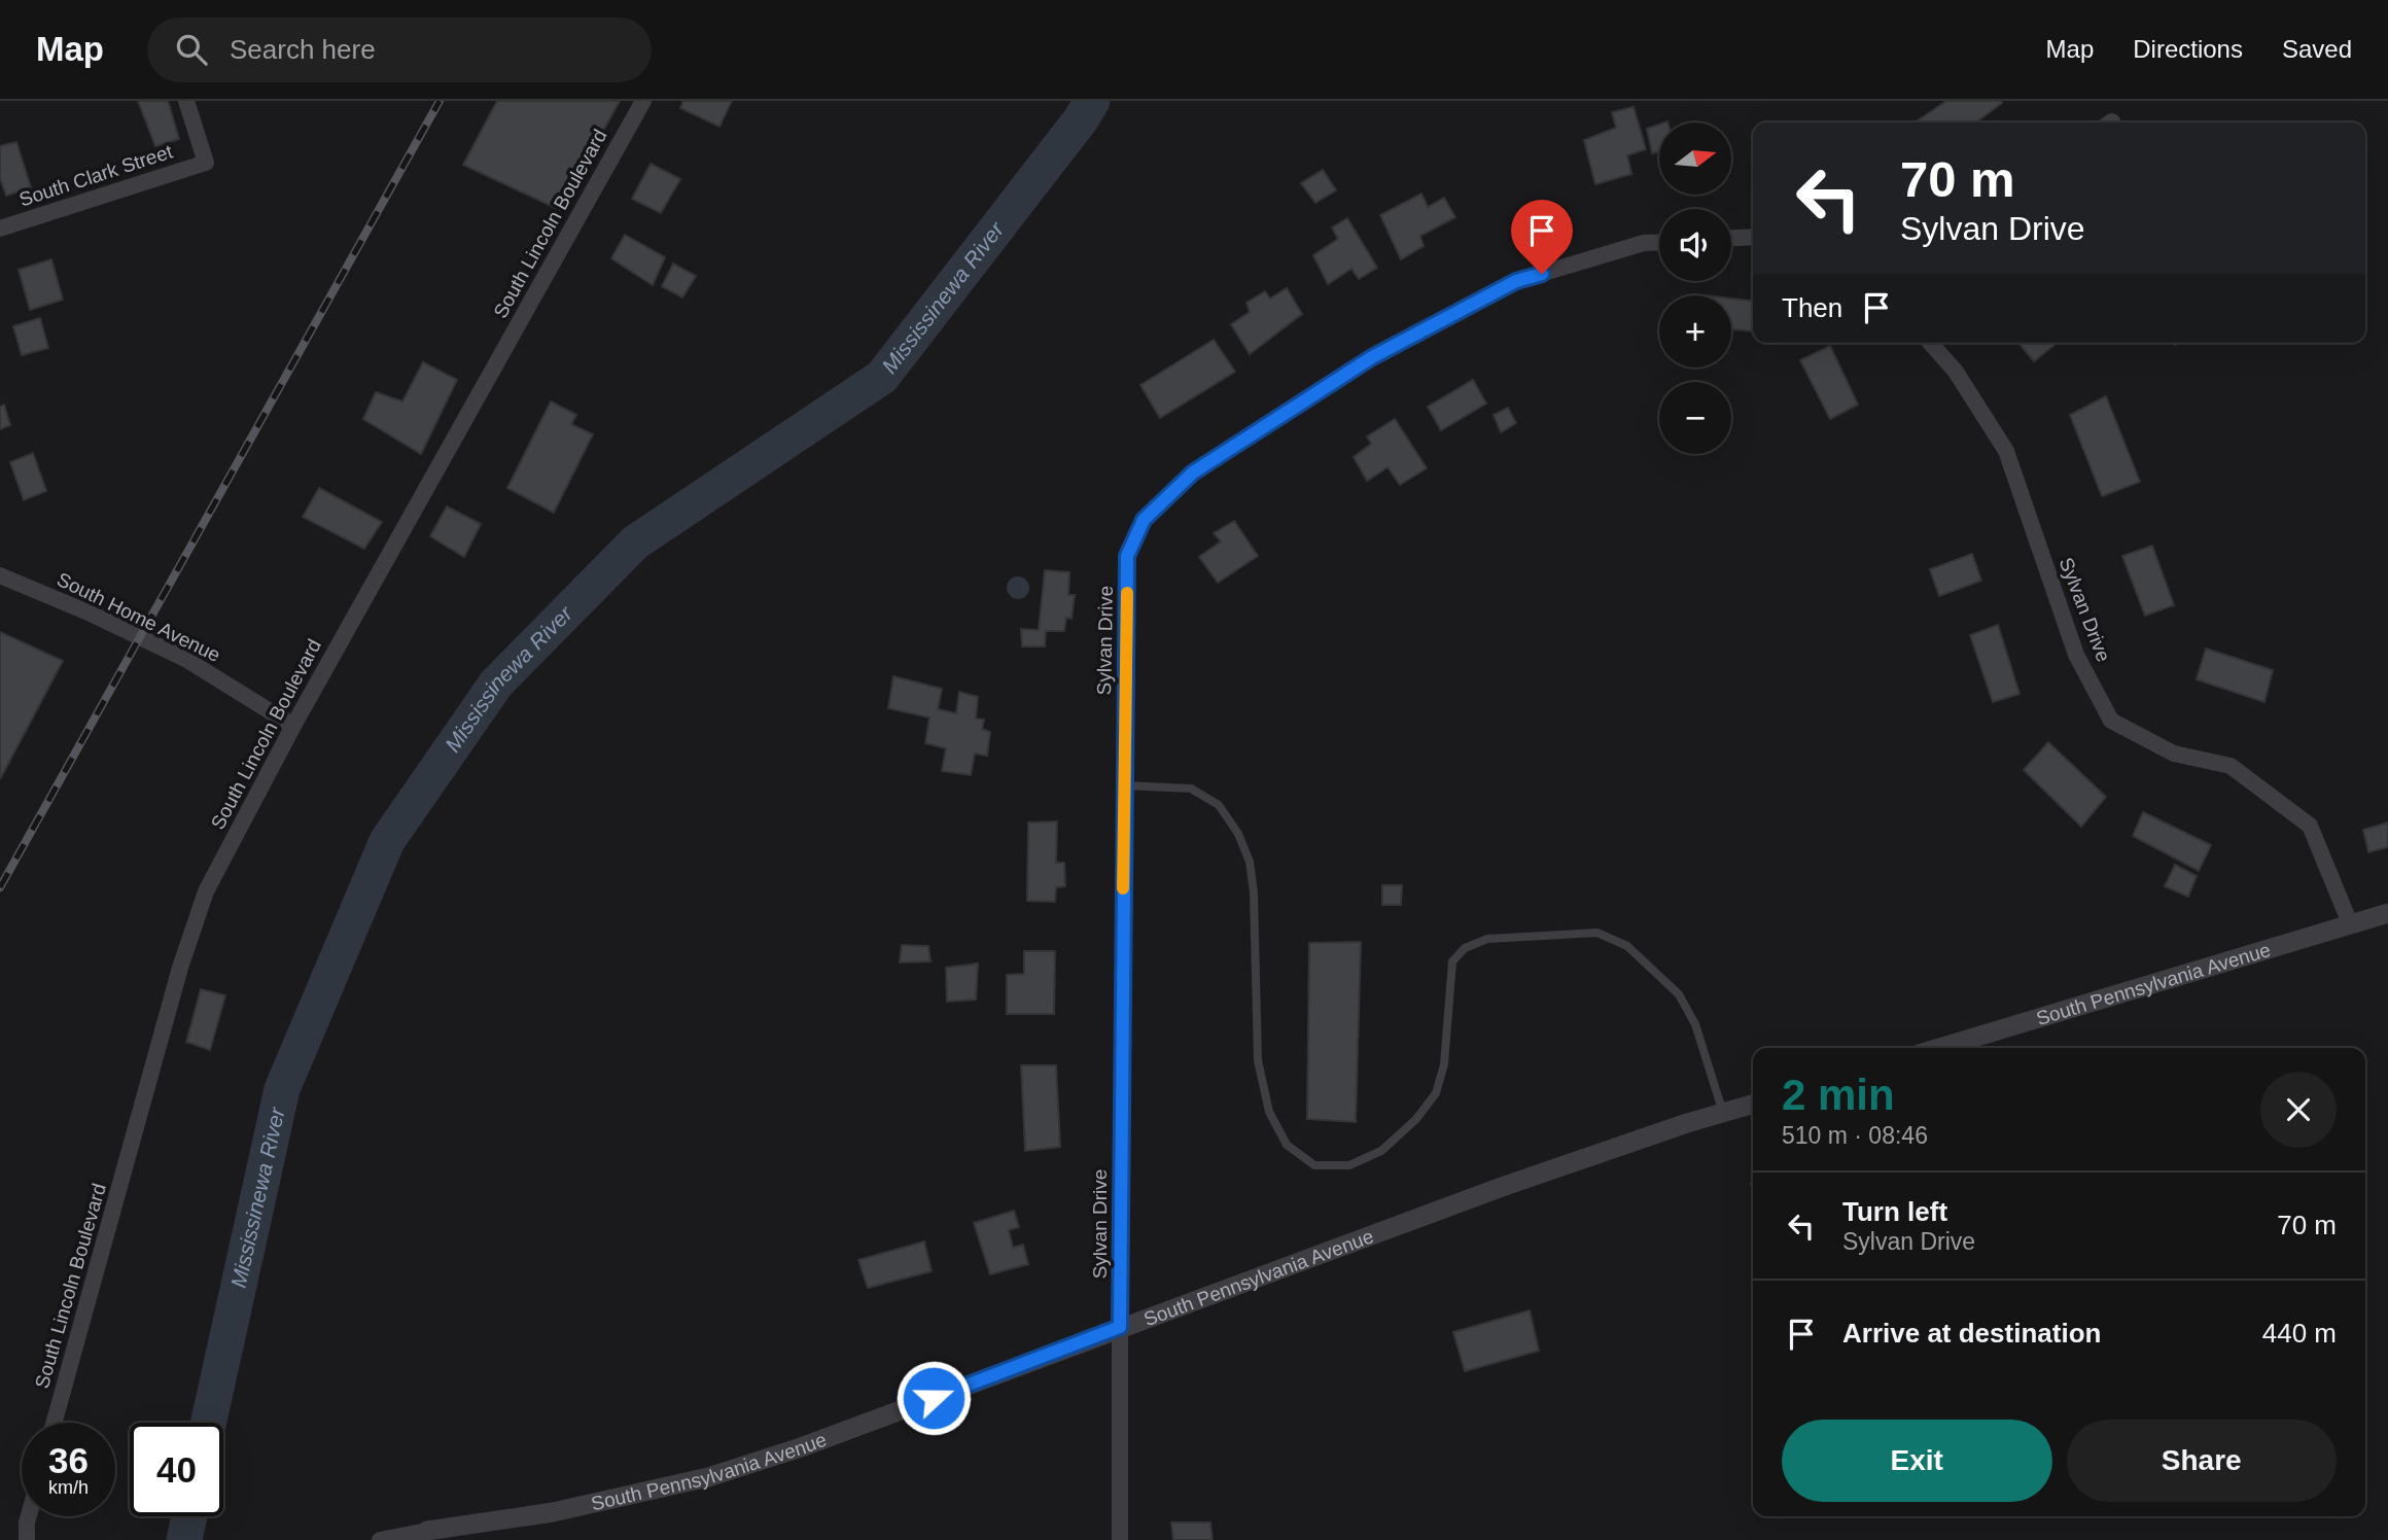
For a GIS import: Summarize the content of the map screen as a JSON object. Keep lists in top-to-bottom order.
{
  "streets": {
    "street": [
      "South Clark Street",
      "South Lincoln Boulevard",
      "Sylvan Drive",
      "South Home Avenue",
      "South Pennsylvania Avenue"
    ]
  },
  "crossings": [
    ["South Lincoln Boulevard", "South Home Avenue"],
    ["Sylvan Drive", "South Pennsylvania Avenue"]
  ],
  "water": ["Mississinewa River"],
  "north": "right",
  "page": {
    "header": "Map",
    "search": "Search here",
    "nav": ["Map", "Directions", "Saved"],
    "map_buttons": ["+", "−"],
    "turn": ["70 m", "Sylvan Drive"],
    "then": "Then",
    "heading": ["2 min", "510 m · 08:46"],
    "list": [
      {
        "name": "Turn left",
        "note": "Sylvan Drive",
        "value": "70 m"
      },
      {
        "name": "Arrive at destination",
        "value": "440 m"
      }
    ],
    "buttons": ["Exit", "Share"],
    "speed": "36 km/h",
    "limit": "40"
  }
}
